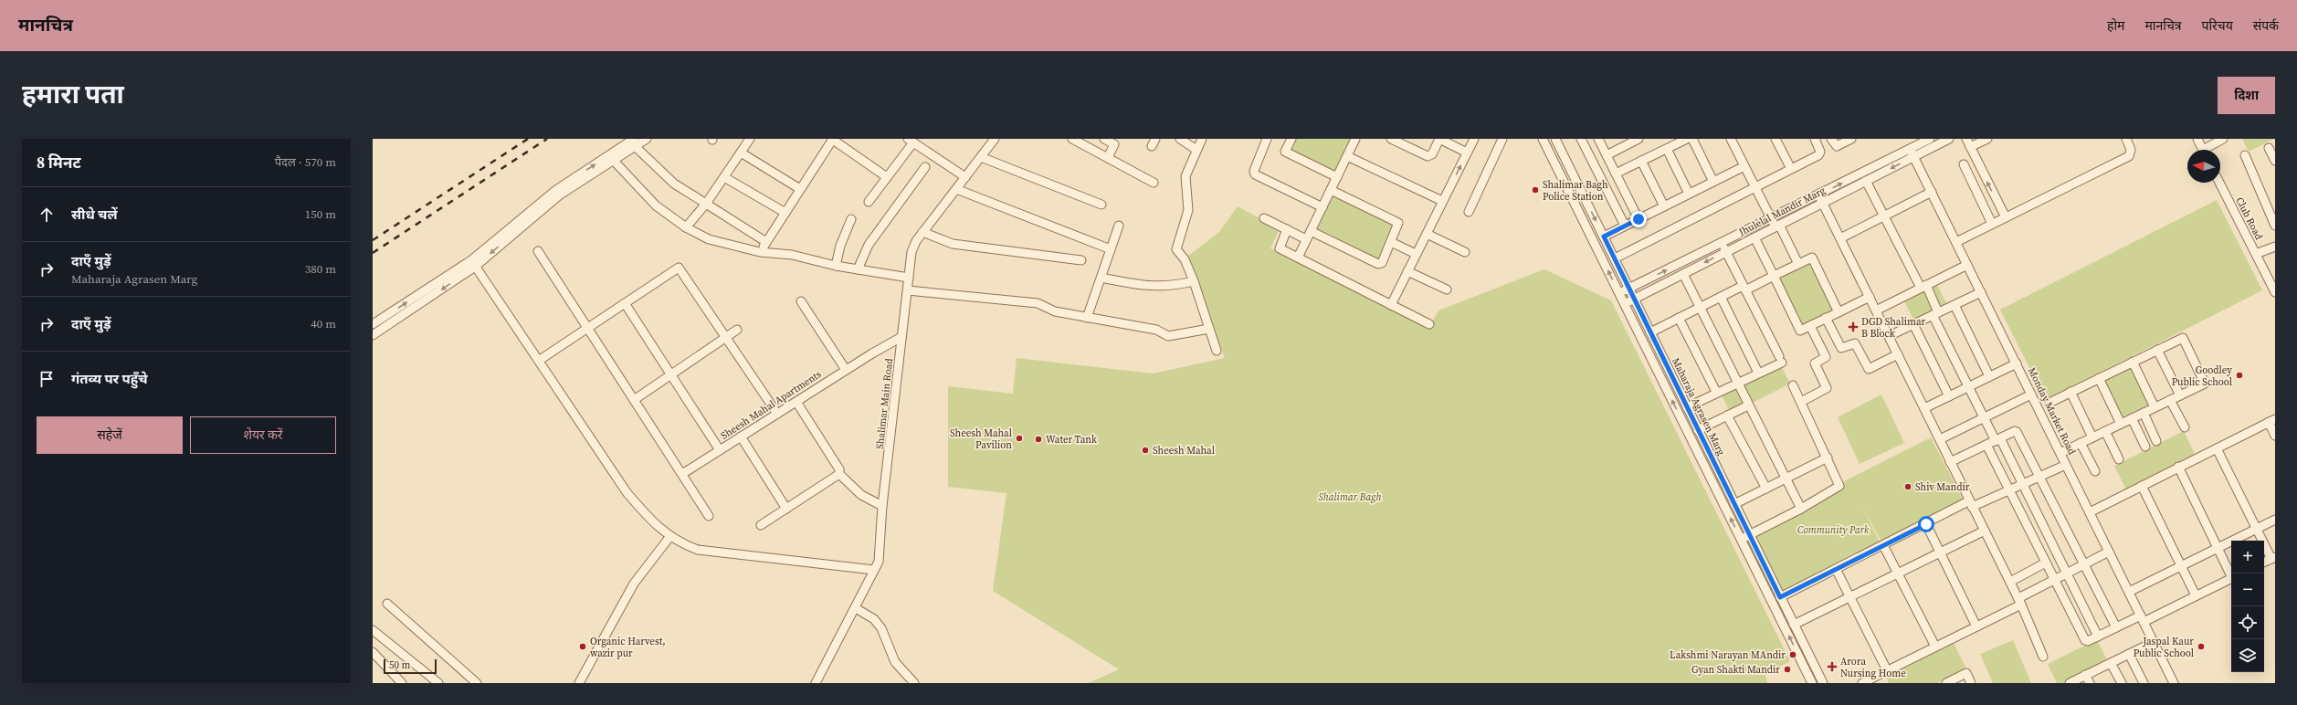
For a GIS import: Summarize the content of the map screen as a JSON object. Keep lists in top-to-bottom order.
{
  "streets": {
    "street": [
      "Jhulelal Mandir Marg",
      "Club Road",
      "Shalimar Main Road",
      "Sheesh Mahal Apartments",
      "Maharaja Agrasen Marg",
      "Monday Market Road"
    ]
  },
  "crossings": [
    ["Jhulelal Mandir Marg", "Maharaja Agrasen Marg"],
    ["Jhulelal Mandir Marg", "Monday Market Road"],
    ["Shalimar Main Road", "Sheesh Mahal Apartments"]
  ],
  "parks": ["Shalimar Bagh", "Community Park"],
  "places": {
    "other": [
      "Shalimar Bagh Police Station",
      "Goodley Public School",
      "Sheesh Mahal Pavilion",
      "Water Tank",
      "Sheesh Mahal",
      "Shiv Mandir",
      "Organic Harvest, wazir pur",
      "Jaspal Kaur Public School",
      "Lakshmi Narayan MAndir",
      "Gyan Shakti Mandir"
    ],
    "health": ["DGD Shalimar B Block", "Arora Nursing Home"]
  },
  "scale_bar": "50 m",
  "north": "left",
  "page": {
    "header": "मानचित्र",
    "nav": [
      "होम",
      "मानचित्र",
      "परिचय",
      "संपर्क"
    ],
    "title": "हमारा पता",
    "buttons": [
      "दिशा",
      ["सहेजें", "शेयर करें"]
    ],
    "heading": ["8 मिनट", "पैदल · 570 m"],
    "list": [
      ["सीधे चलें", "150 m"],
      ["दाएँ मुड़ें", "Maharaja Agrasen Marg", "380 m"],
      ["दाएँ मुड़ें", "40 m"],
      "गंतव्य पर पहुँचे"
    ],
    "map_buttons": ["+", "−"],
    "scale": "50 m"
  }
}
